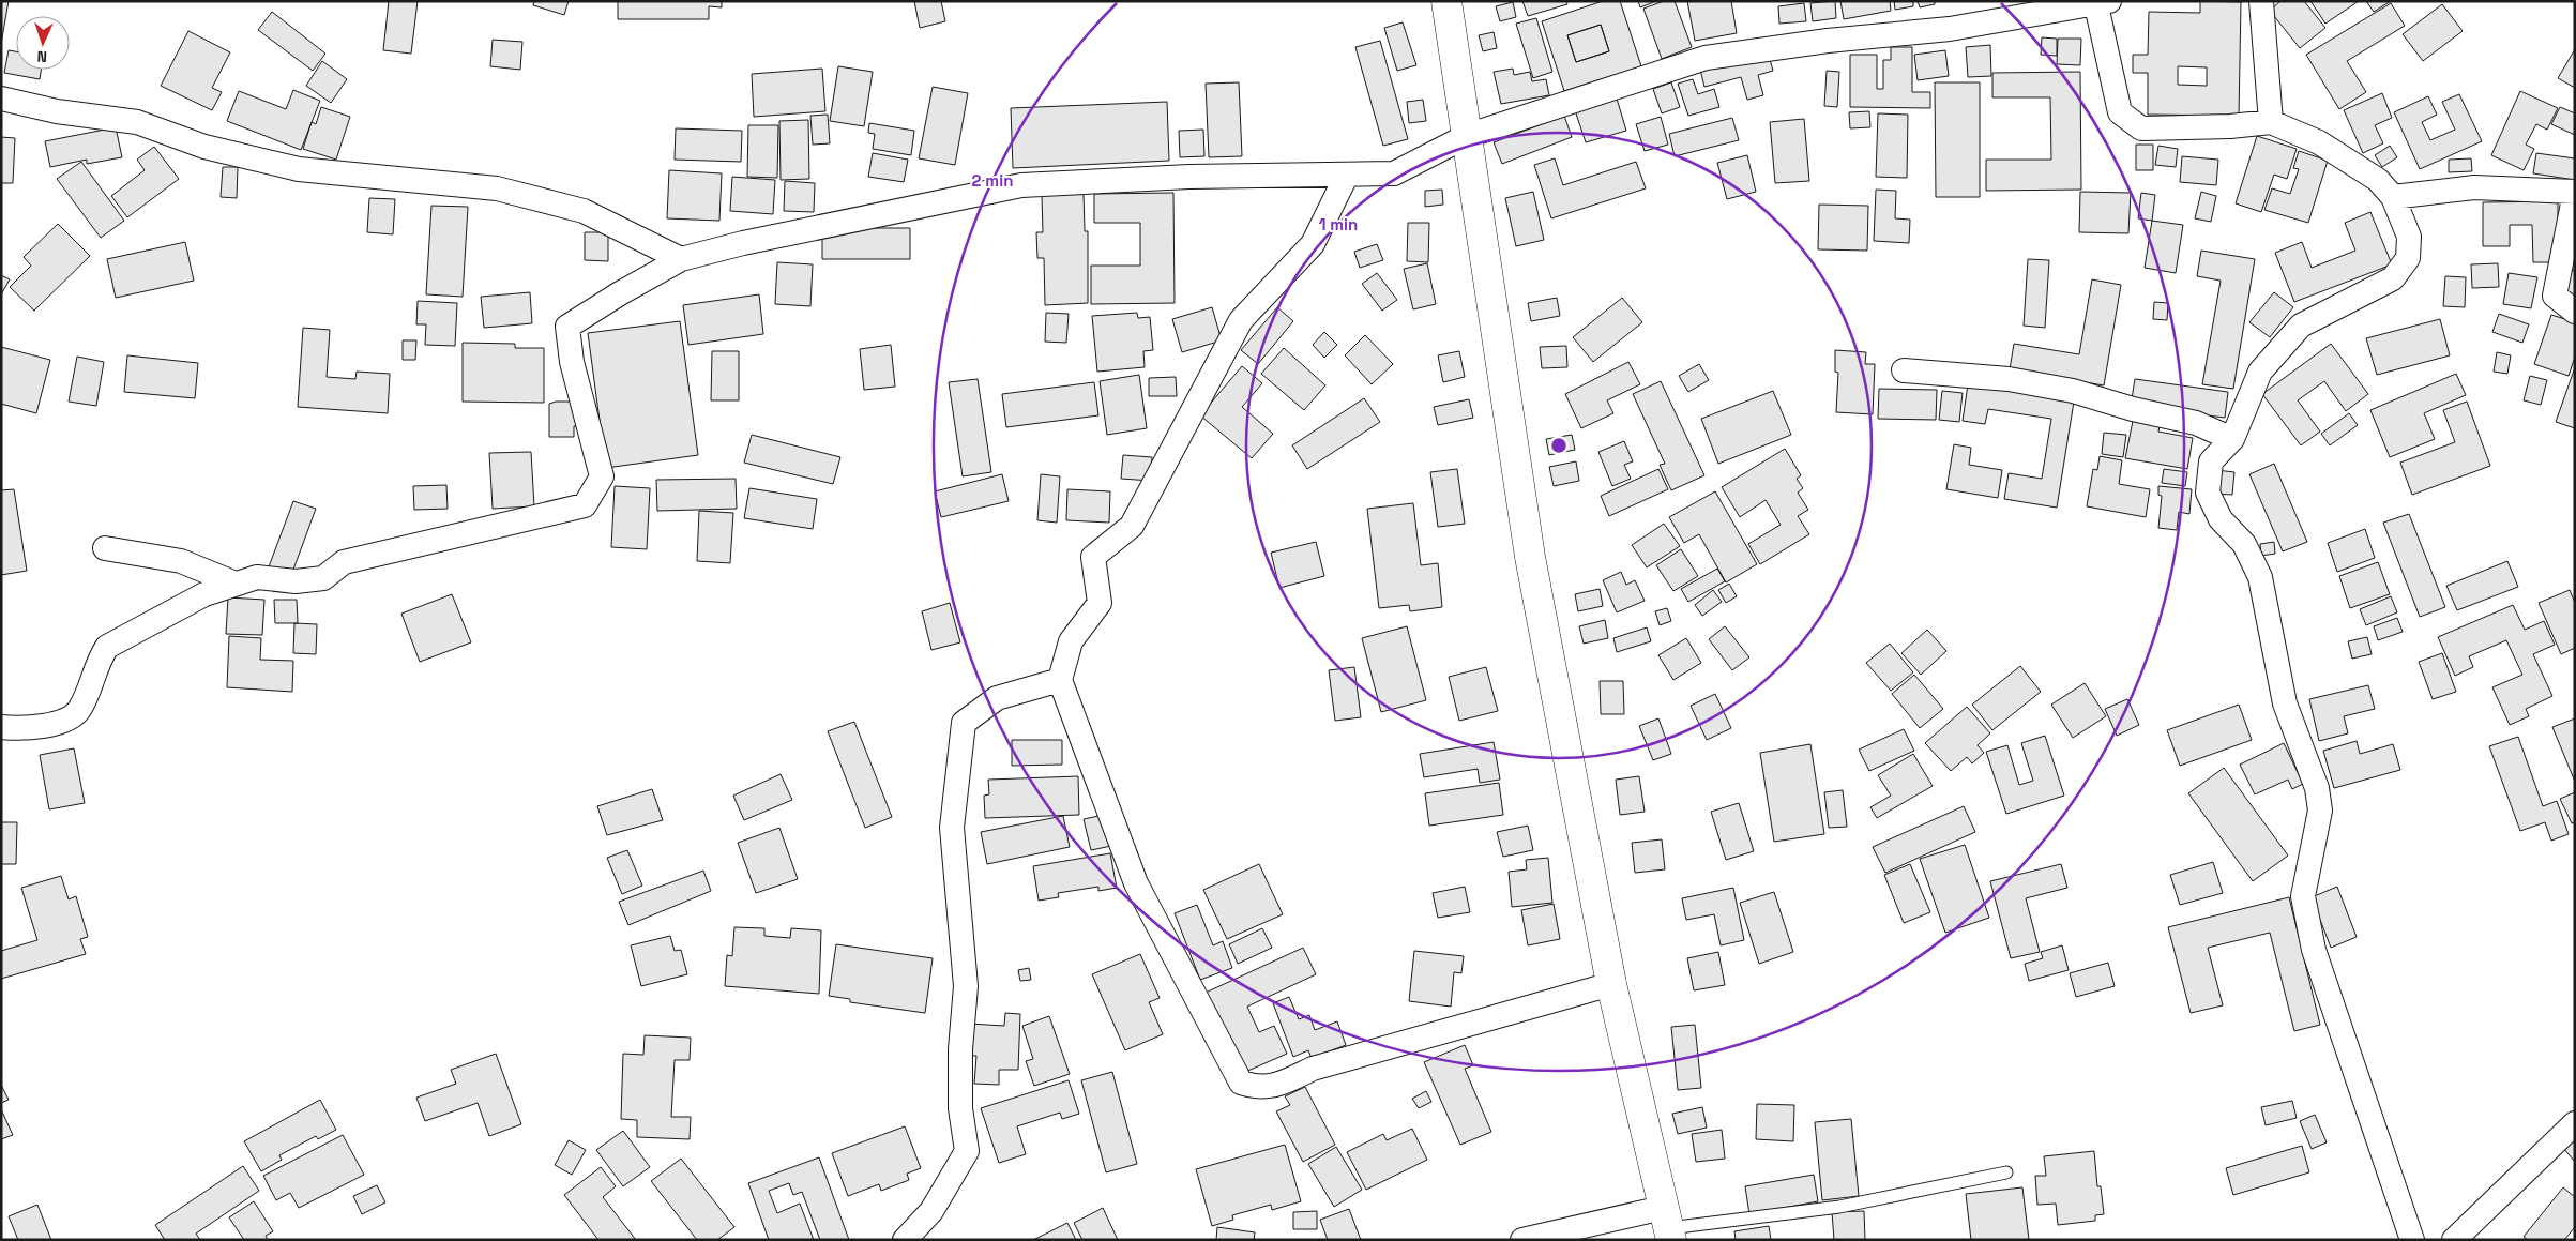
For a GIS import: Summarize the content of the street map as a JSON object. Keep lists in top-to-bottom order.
{
  "north": "bottom",
  "rings": ["2 min", "1 min"]
}
